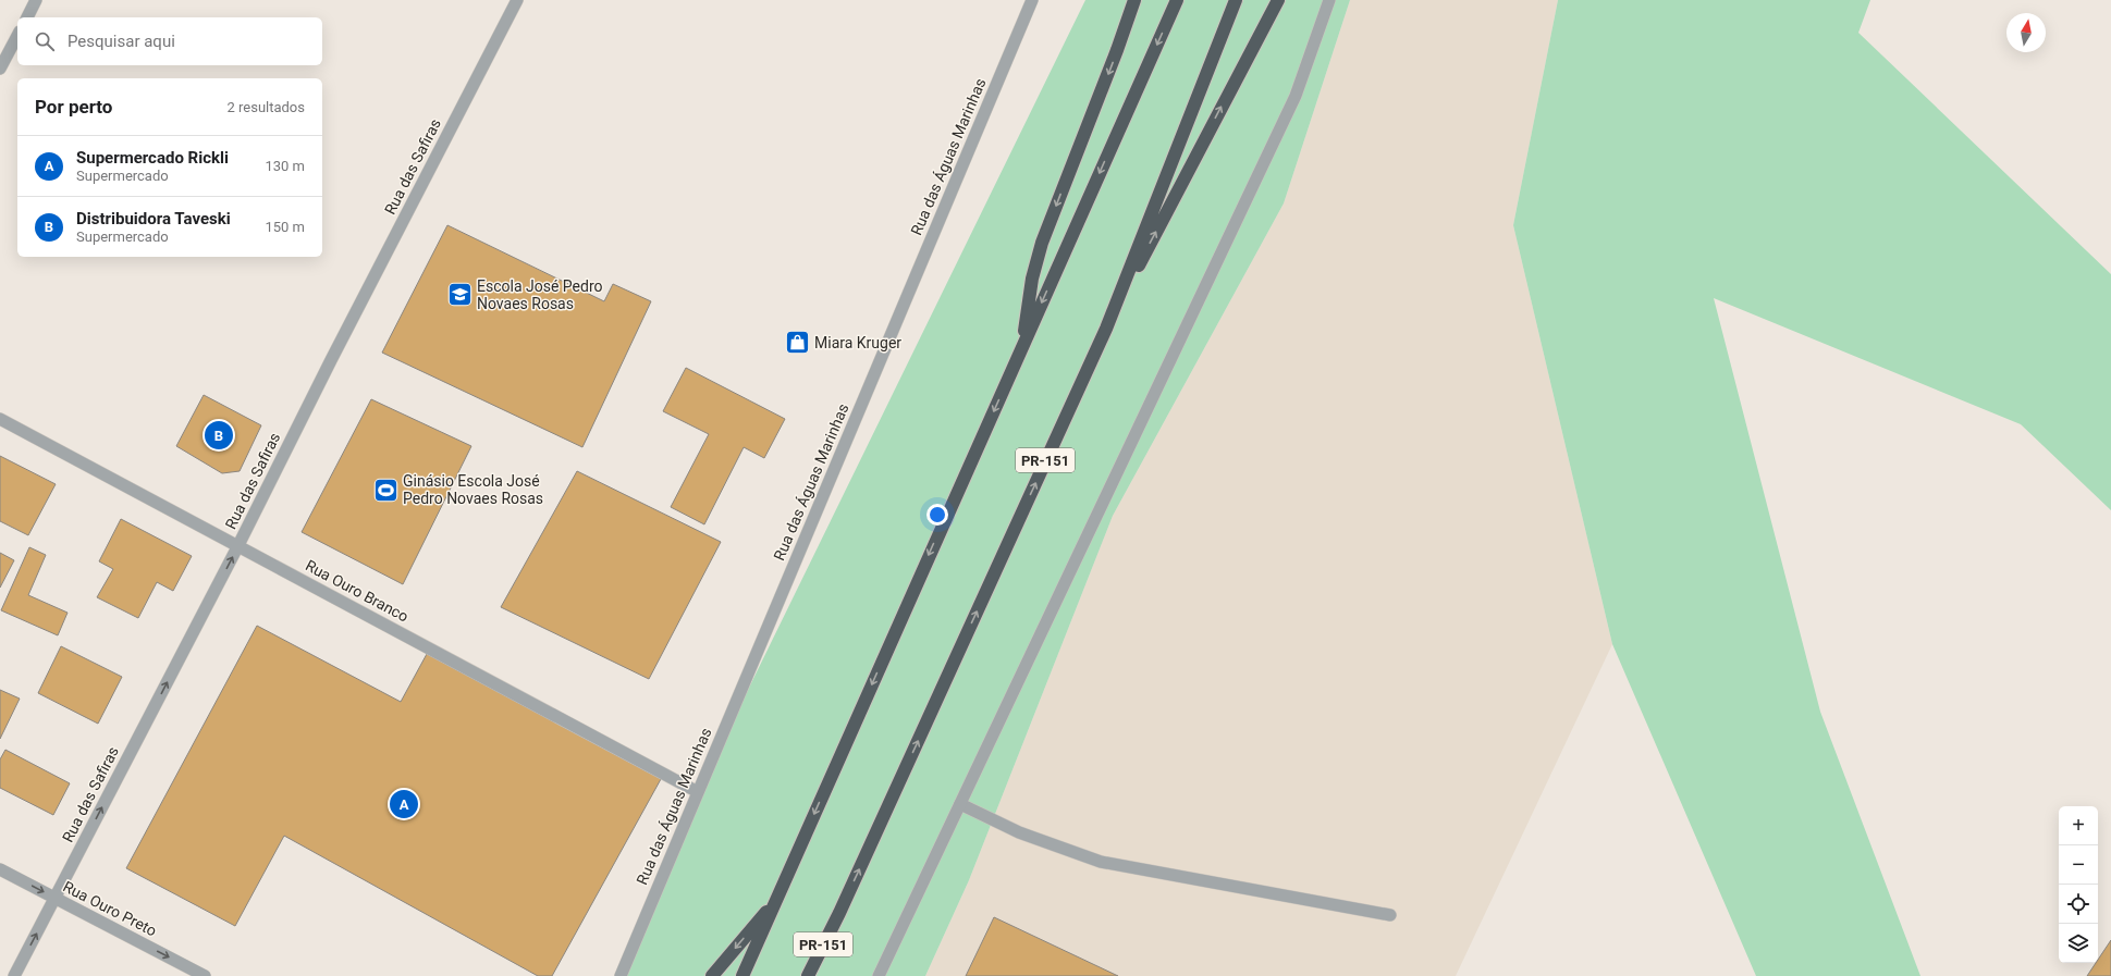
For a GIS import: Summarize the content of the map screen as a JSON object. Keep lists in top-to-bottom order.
{
  "streets": {
    "highway": ["PR-151"],
    "street": [
      "Rua das Águas Marinhas",
      "Rua das Safiras",
      "Rua Ouro Branco",
      "Rua Ouro Preto"
    ]
  },
  "crossings": [
    ["Rua das Águas Marinhas", "Rua Ouro Branco"],
    ["Rua das Safiras", "Rua Ouro Branco"],
    ["Rua das Safiras", "Rua Ouro Preto"]
  ],
  "one_way": ["Rua das Safiras", "Rua Ouro Preto"],
  "places": {
    "school or university": ["Escola José Pedro Novaes Rosas"],
    "shop": ["Miara Kruger"],
    "sports": ["Ginásio Escola José Pedro Novaes Rosas"]
  },
  "north": "top",
  "page": {
    "search": "Pesquisar aqui",
    "heading": ["Por perto", "2 resultados"],
    "list": [
      {
        "mark": "A",
        "name": "Supermercado Rickli",
        "note": "Supermercado",
        "value": "130 m"
      },
      {
        "mark": "B",
        "name": "Distribuidora Taveski",
        "note": "Supermercado",
        "value": "150 m"
      }
    ],
    "pins": ["B", "A"],
    "map_buttons": ["+", "−"]
  }
}
